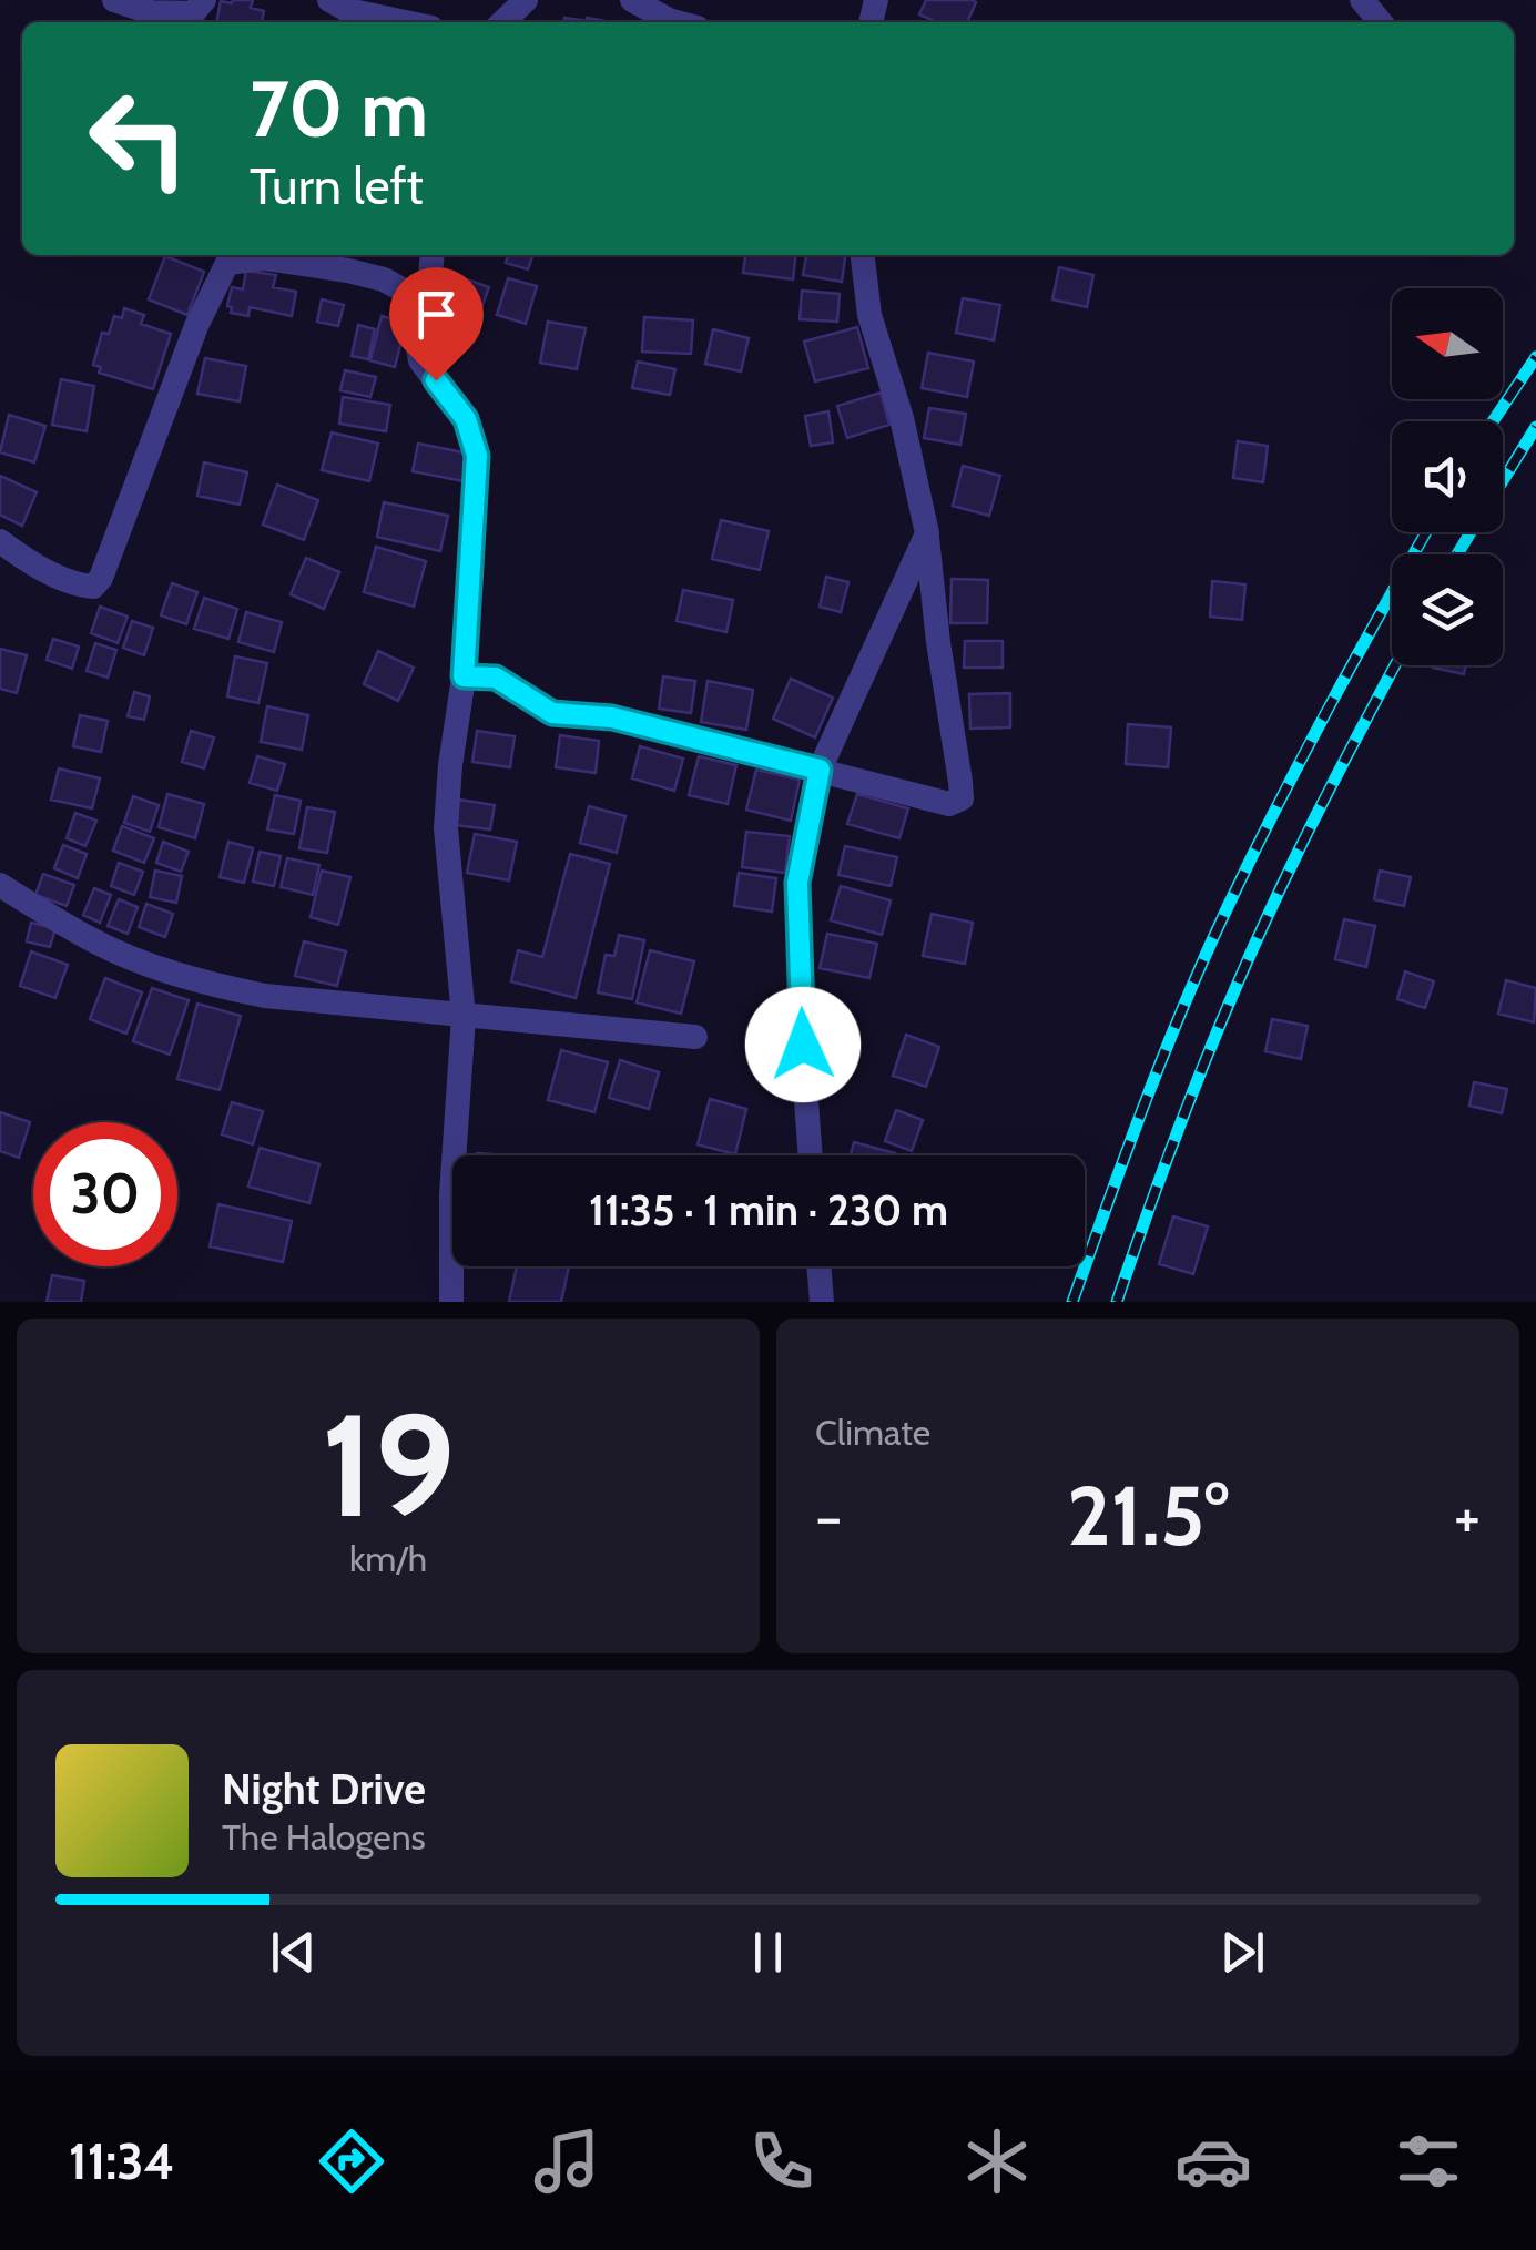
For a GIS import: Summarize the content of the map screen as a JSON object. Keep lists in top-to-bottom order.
{
  "north": "left",
  "page": {
    "turn": ["70 m", "Turn left"],
    "limit": "30",
    "trip": "11:35 · 1 min · 230 m",
    "tile": [
      ["19", "km/h"],
      "Climate"
    ],
    "heat": ["−", "21.5°", "+"],
    "song": ["Night Drive", "The Halogens"],
    "tabs": "11:34"
  }
}
